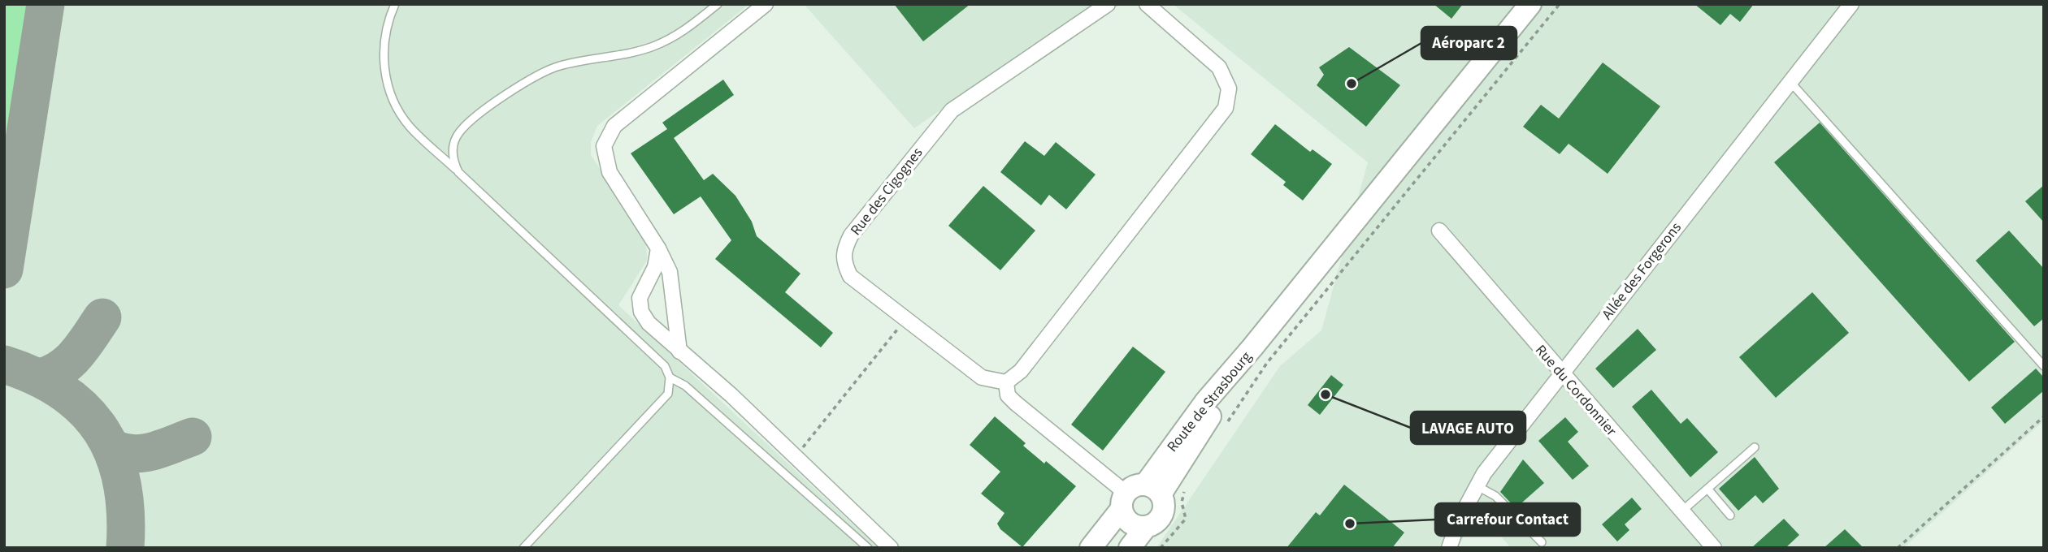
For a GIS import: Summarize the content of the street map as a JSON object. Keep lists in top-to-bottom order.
{
  "streets": {
    "main road": ["Route de Strasbourg"],
    "street": ["Rue des Cigognes", "Allée des Forgerons", "Rue du Cordonnier"]
  },
  "crossings": [
    ["Allée des Forgerons", "Rue du Cordonnier"]
  ],
  "places": ["Aéroparc 2", "LAVAGE AUTO", "Carrefour Contact"]
}
